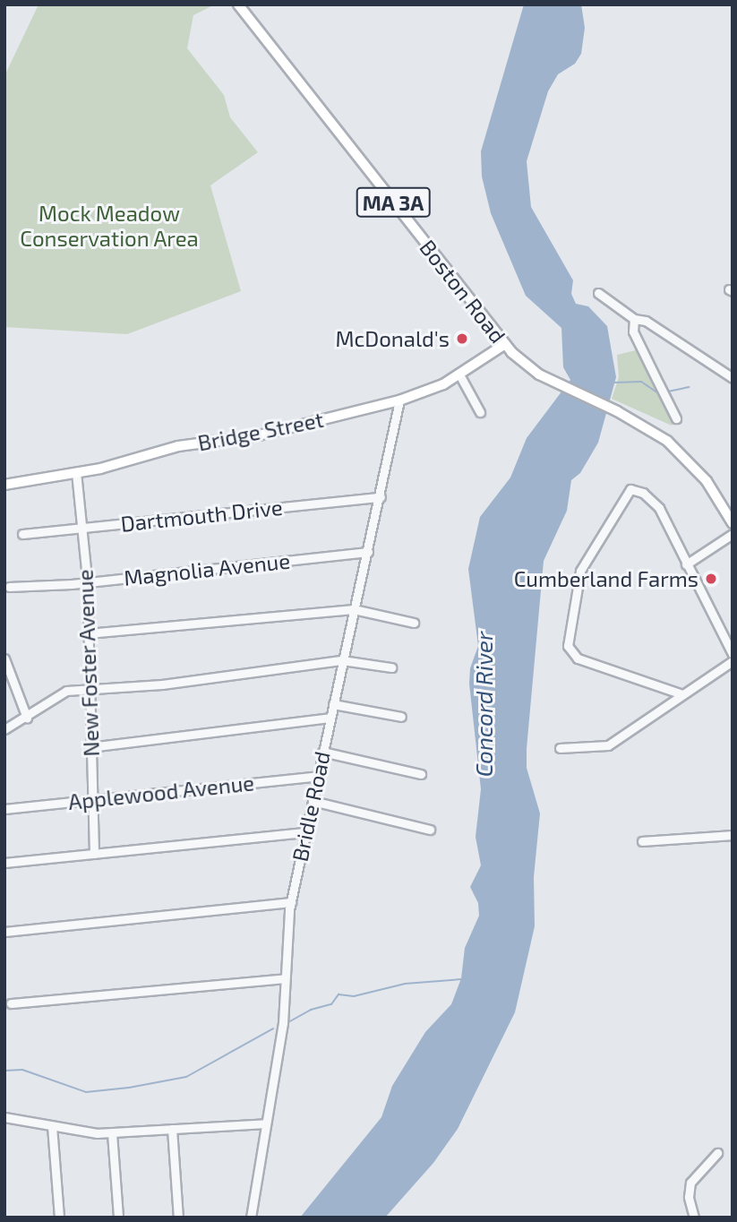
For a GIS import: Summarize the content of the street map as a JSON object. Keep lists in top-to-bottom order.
{
  "streets": {
    "main road": ["MA 3A", "Boston Road", "Bridge Street"],
    "street": [
      "Dartmouth Drive",
      "Magnolia Avenue",
      "New Foster Avenue",
      "Applewood Avenue",
      "Bridle Road"
    ]
  },
  "crossings": [
    ["Boston Road", "Bridge Street"],
    ["Bridge Street", "New Foster Avenue"],
    ["Bridge Street", "Bridle Road"],
    ["Dartmouth Drive", "New Foster Avenue"],
    ["Dartmouth Drive", "Bridle Road"],
    ["Magnolia Avenue", "New Foster Avenue"],
    ["Magnolia Avenue", "Bridle Road"],
    ["New Foster Avenue", "Applewood Avenue"],
    ["Applewood Avenue", "Bridle Road"]
  ],
  "water": ["Concord River"],
  "parks": ["Mock Meadow Conservation Area"],
  "places": ["McDonald's", "Cumberland Farms"]
}
